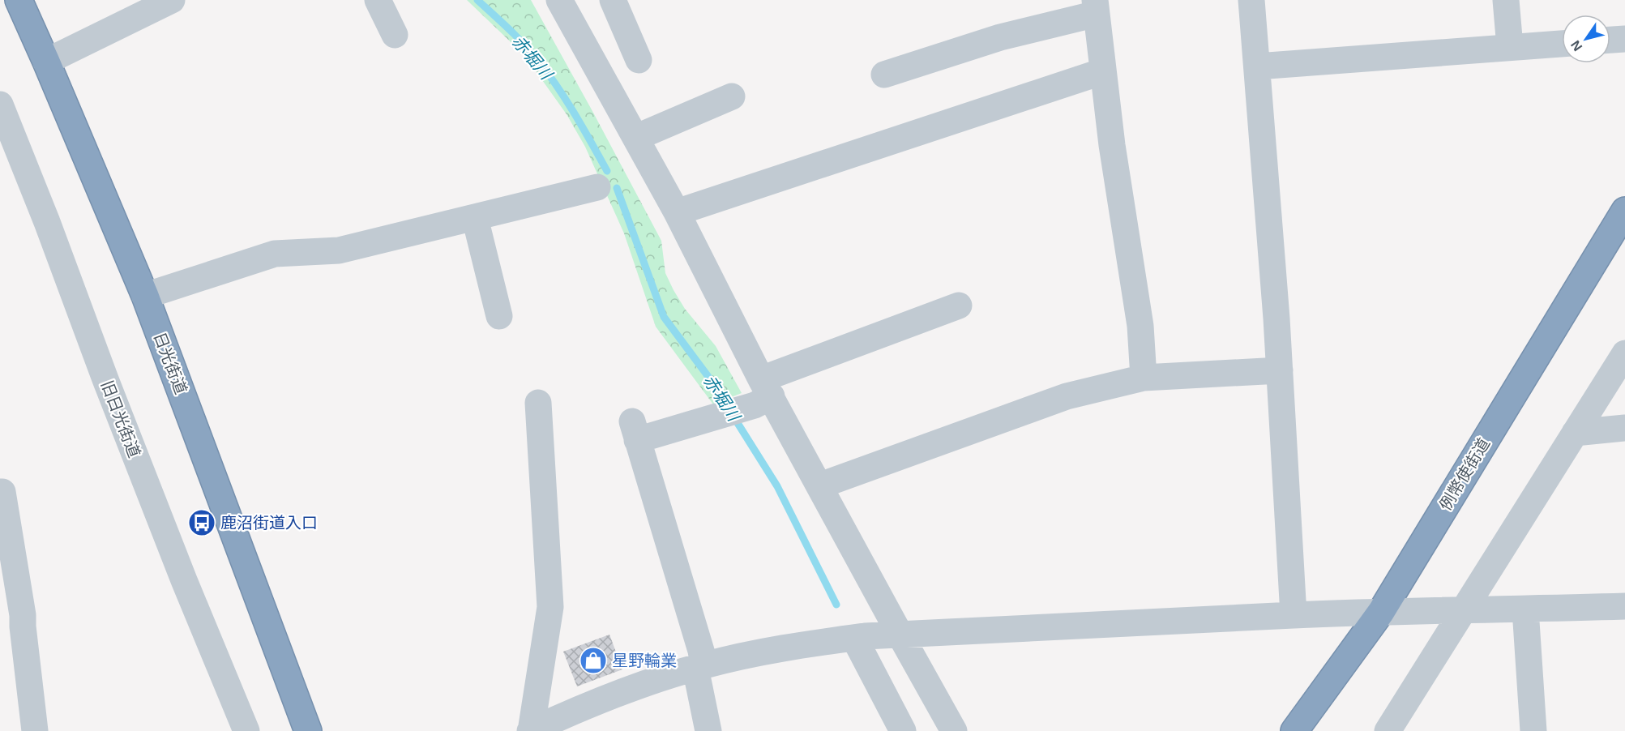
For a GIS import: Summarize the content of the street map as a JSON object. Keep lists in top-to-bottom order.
{
  "streets": {
    "highway": ["日光街道", "例幣使街道"],
    "street": ["旧日光街道"]
  },
  "water": ["赤堀川"],
  "places": {
    "bus stop": ["鹿沼街道入口"],
    "shop": ["星野輪業"]
  },
  "north": "bottom left"
}
